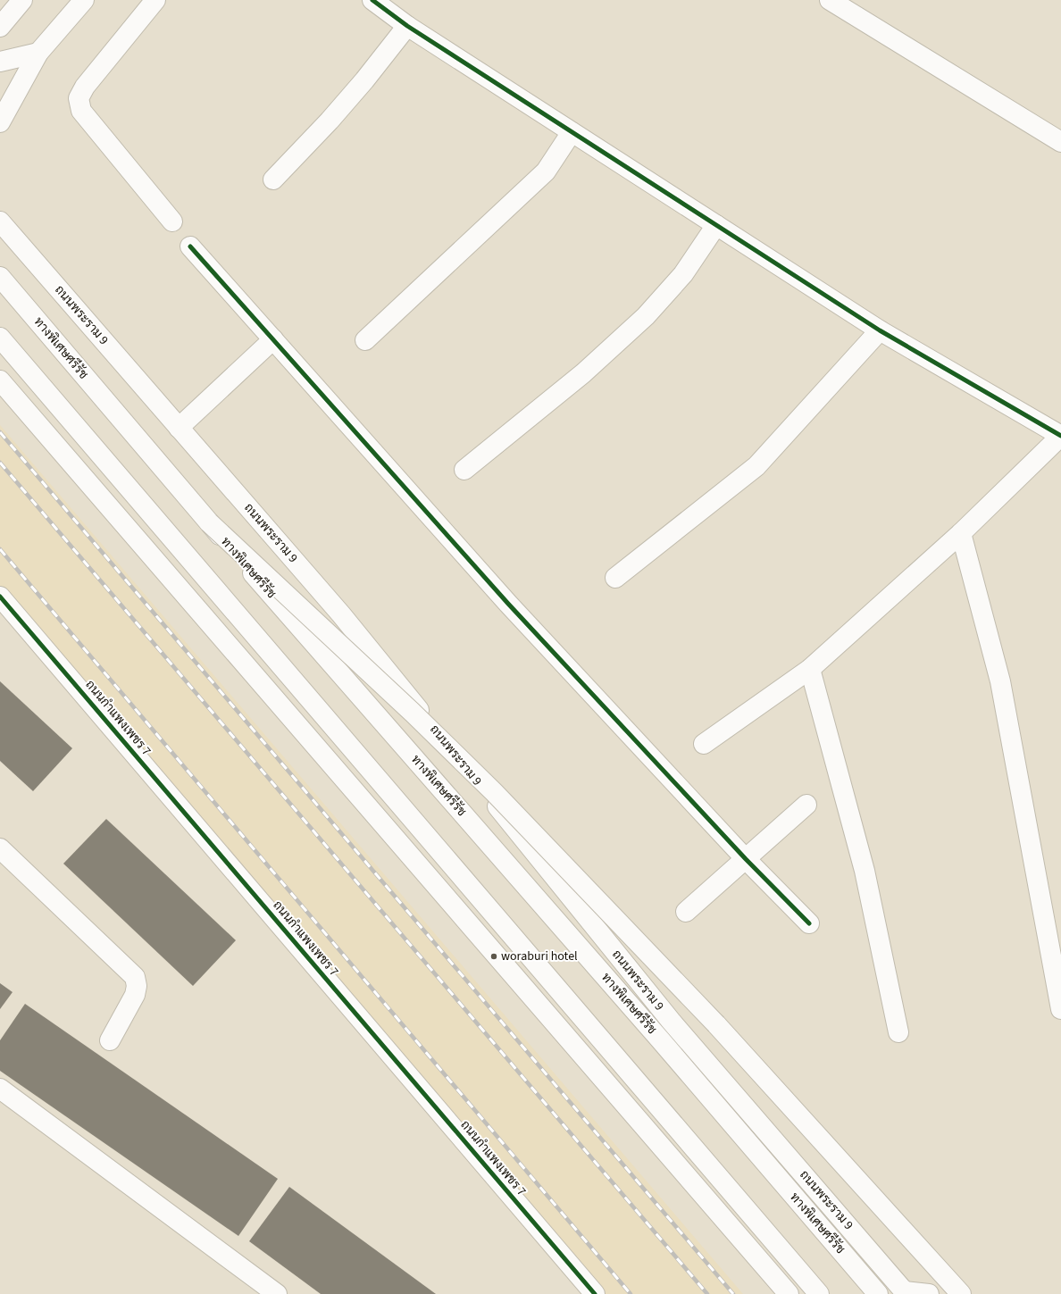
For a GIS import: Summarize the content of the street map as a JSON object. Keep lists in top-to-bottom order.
{
  "streets": {
    "main road": ["ถนนพระราม 9", "ทางพิเศษศรีรัช", "ถนนกำแพงเพชร 7"]
  },
  "places": ["woraburi hotel"]
}
